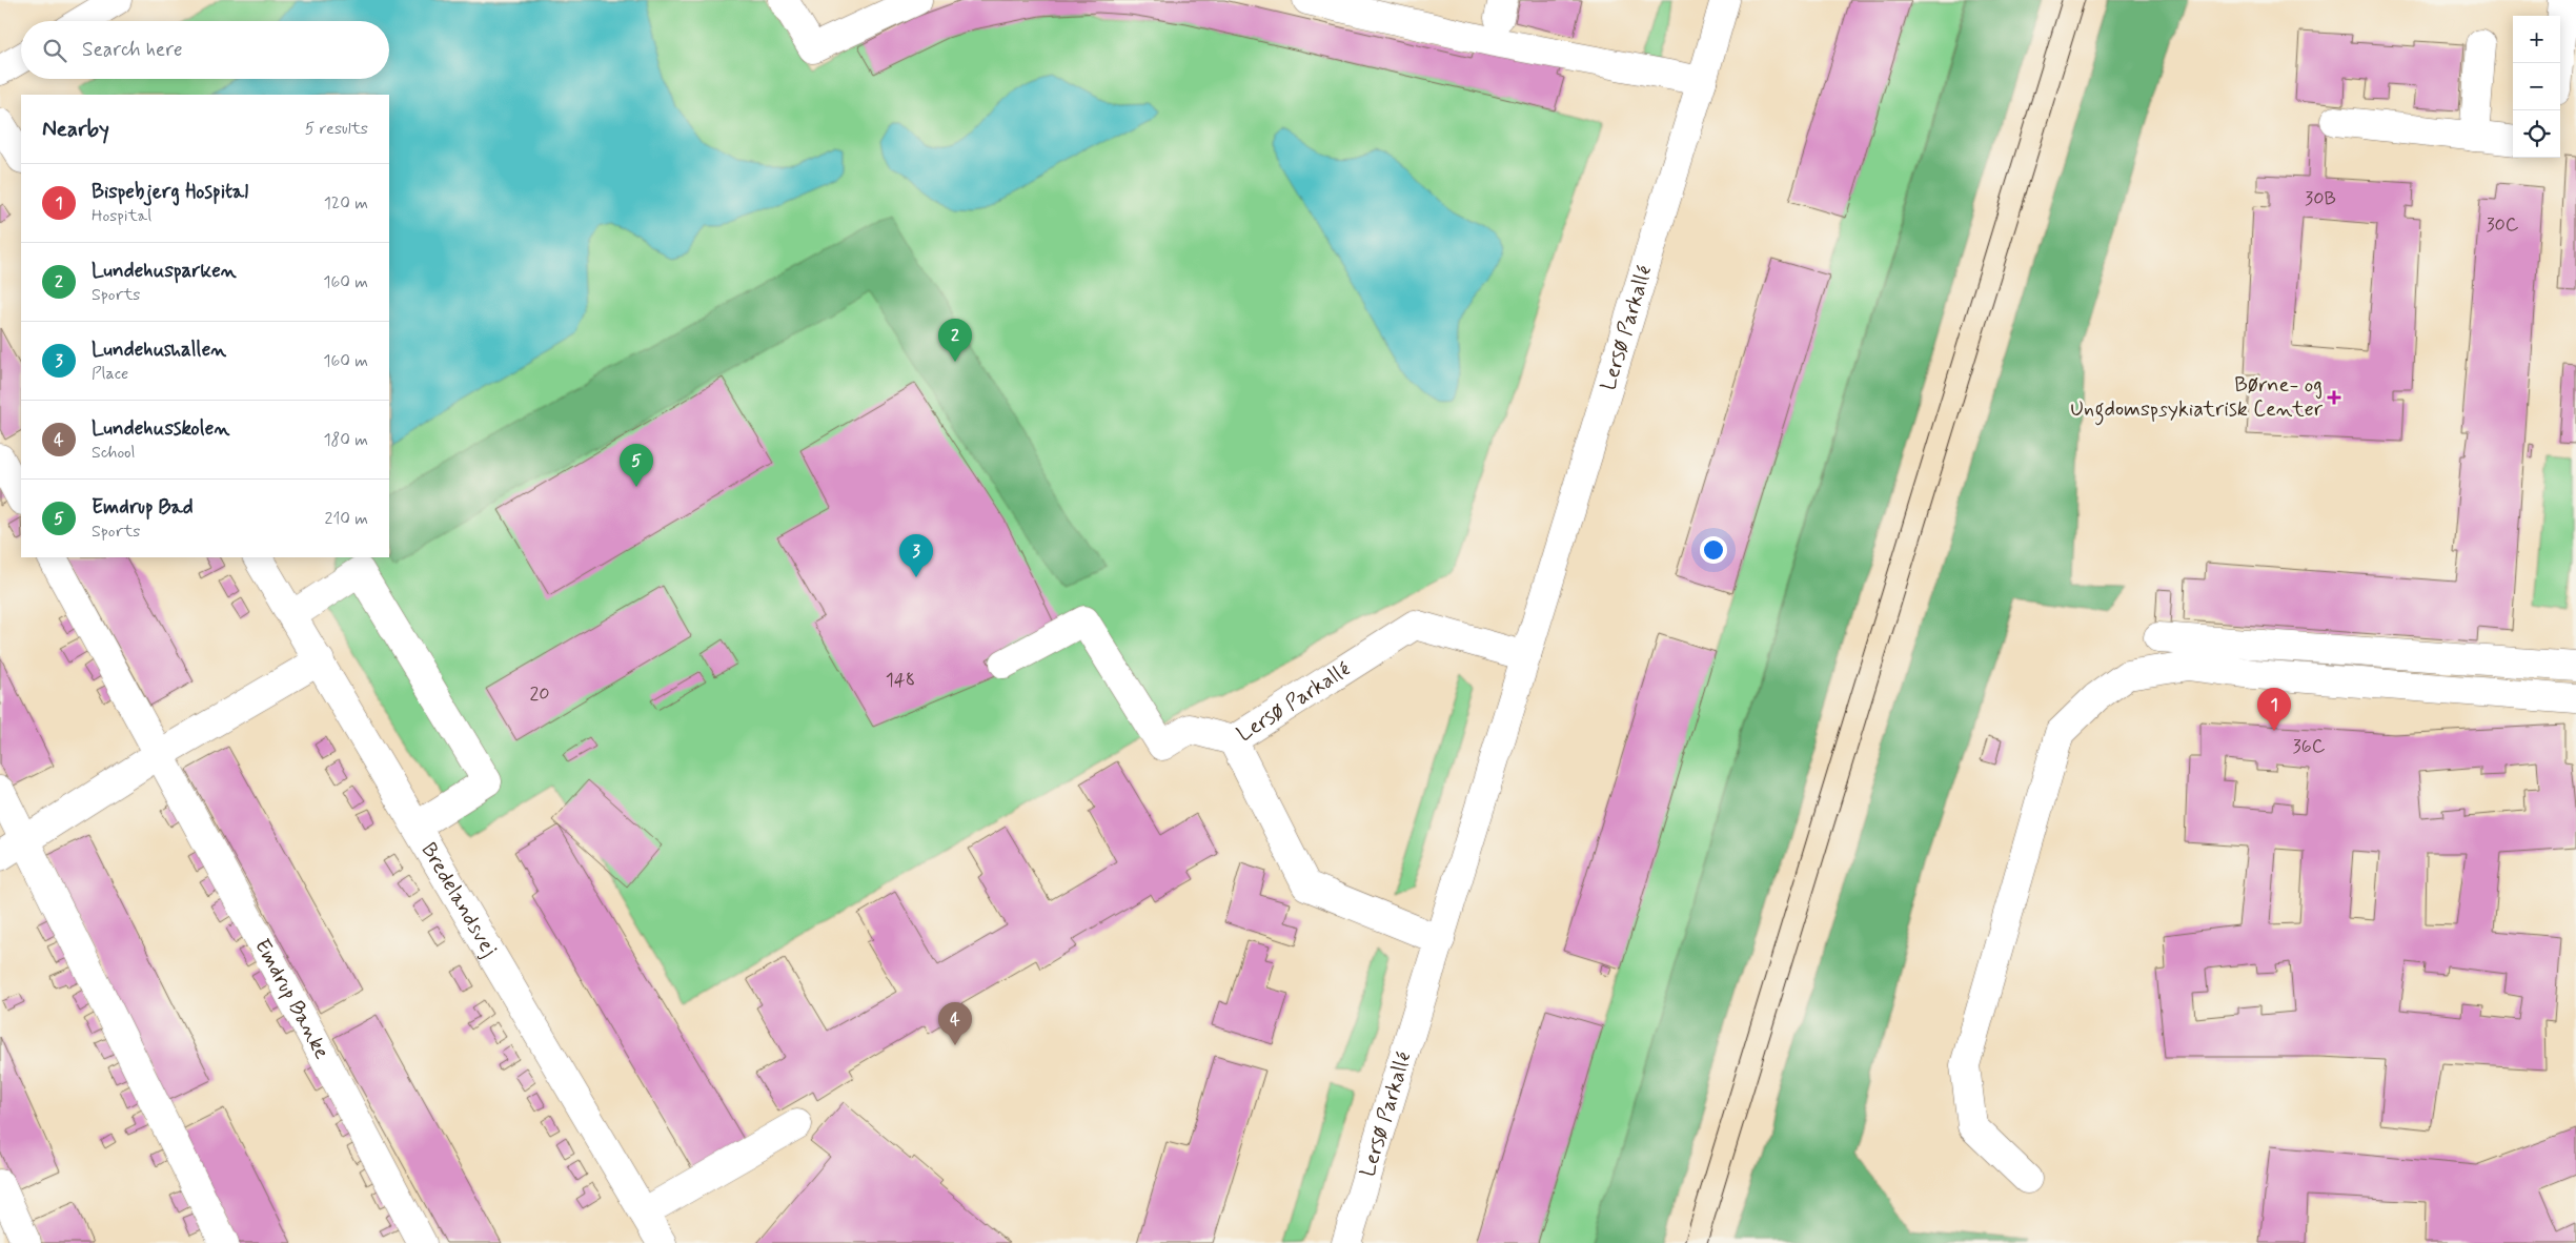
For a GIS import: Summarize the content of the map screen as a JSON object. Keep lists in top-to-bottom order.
{
  "streets": {
    "street": ["Lersø Parkallé", "Bredelandsvej", "Emdrup Banke"]
  },
  "places": {
    "health": ["Børne- og Ungdomspsykiatrisk Center"]
  },
  "house_numbers": [
    "30B",
    "30C",
    "148",
    "20",
    "36C"
  ],
  "page": {
    "map_buttons": ["+", "−"],
    "search": "Search here",
    "heading": ["Nearby", "5 results"],
    "list": [
      {
        "mark": "1",
        "name": "Bispebjerg Hospital",
        "note": "Hospital",
        "value": "120 m"
      },
      {
        "mark": "2",
        "name": "Lundehusparken",
        "note": "Sports",
        "value": "160 m"
      },
      {
        "mark": "3",
        "name": "Lundehushallen",
        "note": "Place",
        "value": "160 m"
      },
      {
        "mark": "4",
        "name": "Lundehusskolen",
        "note": "School",
        "value": "180 m"
      },
      {
        "mark": "5",
        "name": "Emdrup Bad",
        "note": "Sports",
        "value": "210 m"
      }
    ],
    "pins": [
      "2",
      "5",
      "3",
      "1",
      "4"
    ]
  }
}
